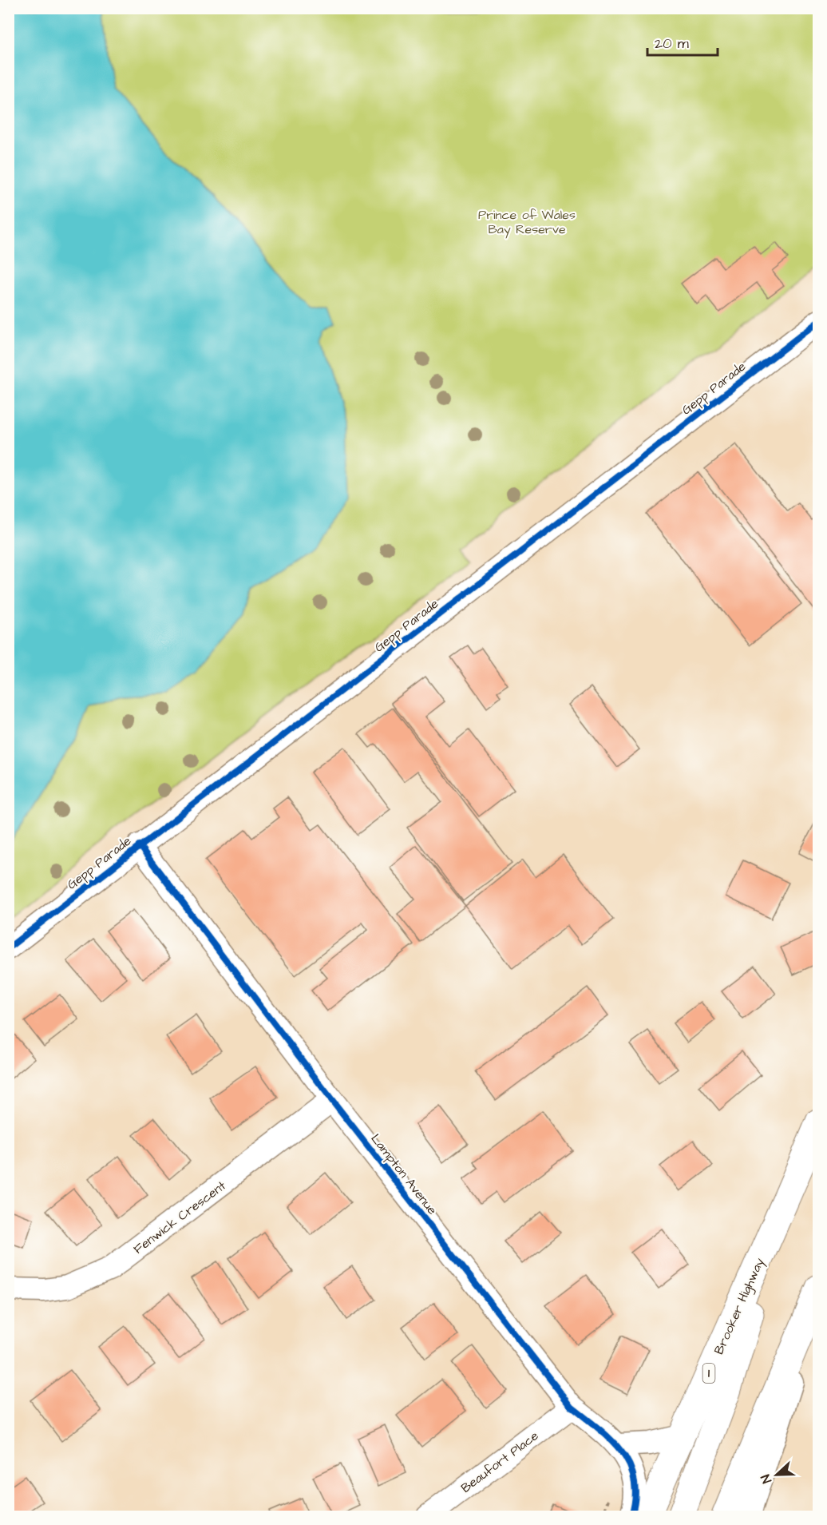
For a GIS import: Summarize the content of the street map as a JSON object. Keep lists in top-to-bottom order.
{
  "streets": {
    "highway": ["Brooker Highway", "1"],
    "street": [
      "Gepp Parade",
      "Lampton Avenue",
      "Fenwick Crescent",
      "Beaufort Place"
    ]
  },
  "crossings": [
    ["Gepp Parade", "Lampton Avenue"],
    ["Lampton Avenue", "Fenwick Crescent"],
    ["Lampton Avenue", "Beaufort Place"]
  ],
  "parks": ["Prince of Wales Bay Reserve"],
  "scale_bar": "20 m",
  "north": "left"
}
